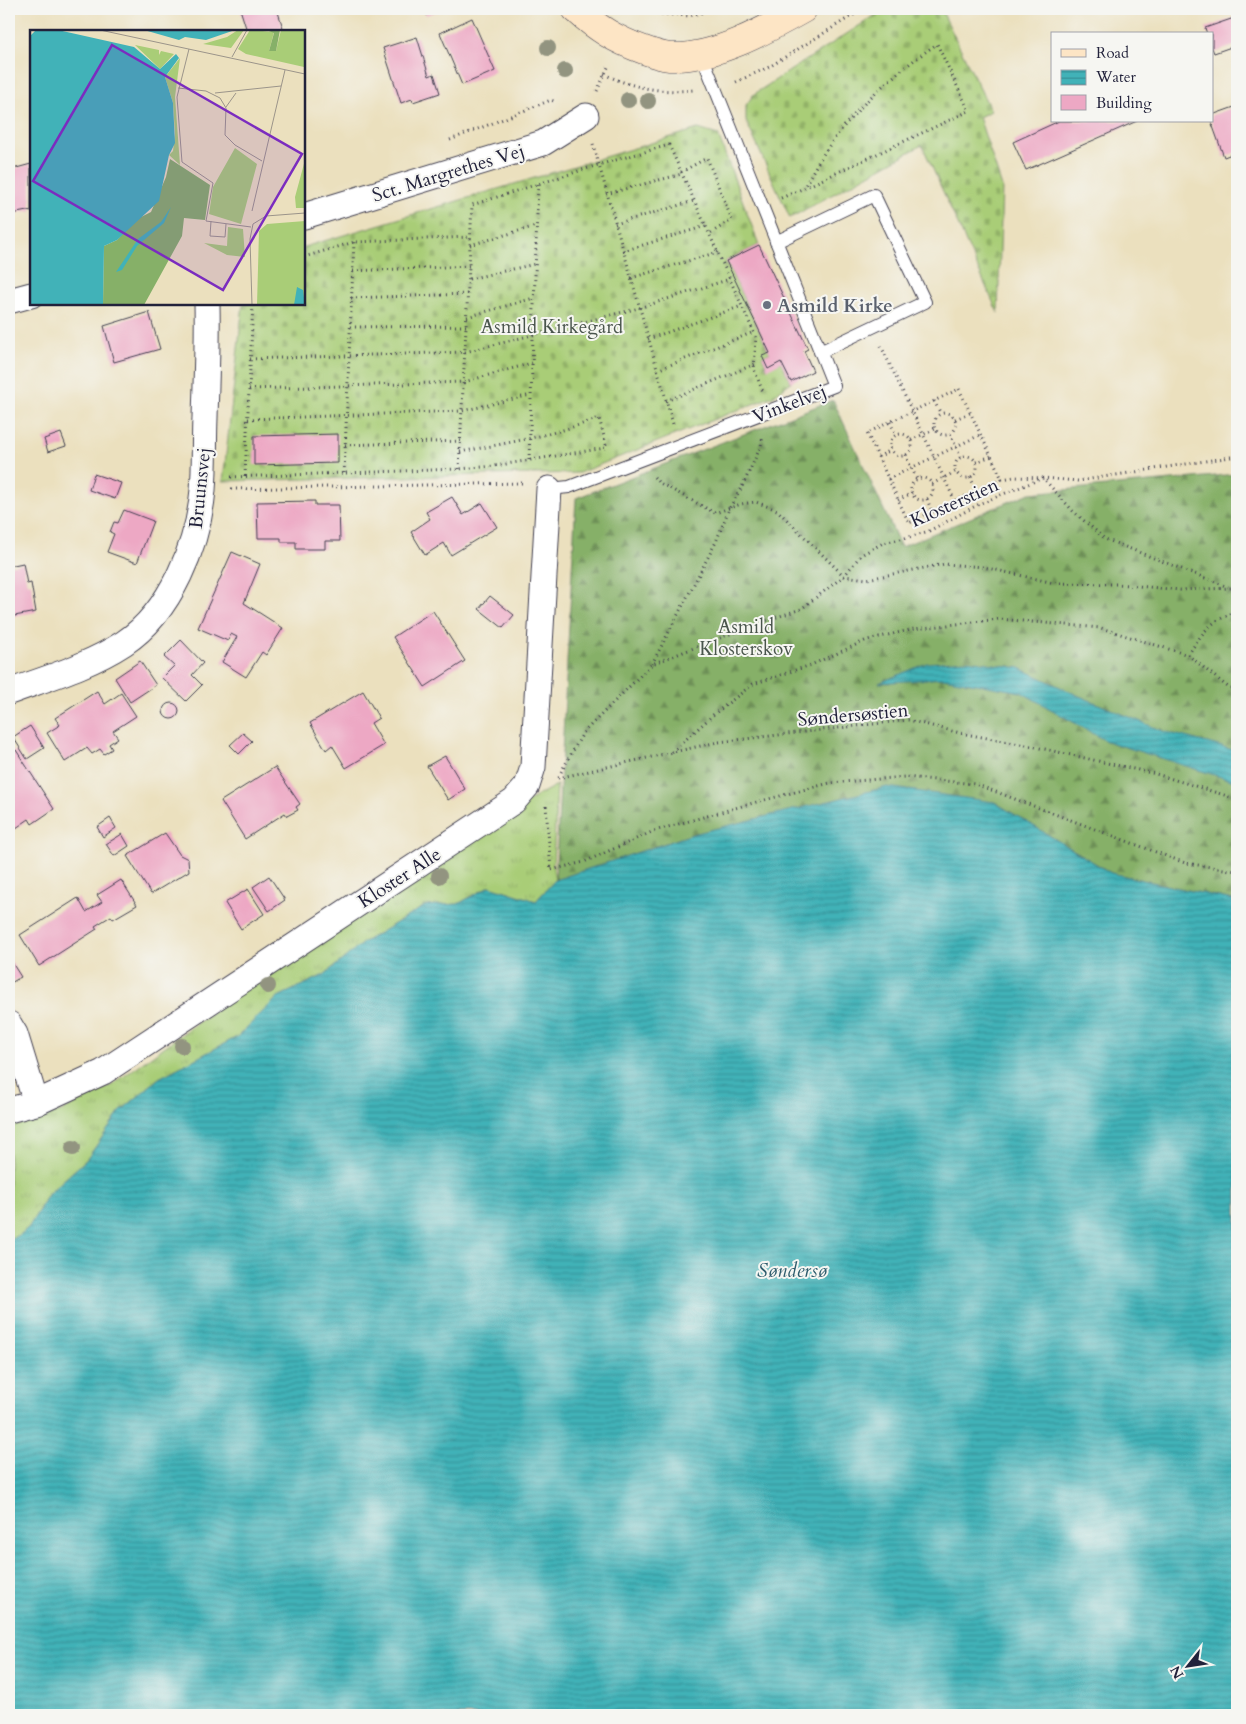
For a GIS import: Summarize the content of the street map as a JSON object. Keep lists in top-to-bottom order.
{
  "streets": {
    "street": ["Sct. Margrethes Vej", "Bruunsvej", "Kloster Alle"],
    "lane": ["Vinkelvej"],
    "path": ["Klosterstien", "Søndersøstien"]
  },
  "crossings": [
    ["Klosterstien", "Søndersøstien"],
    ["Søndersøstien", "Kloster Alle"]
  ],
  "water": ["Søndersø"],
  "parks": ["Asmild Kirkegård", "Asmild Klosterskov"],
  "places": ["Asmild Kirke"],
  "legend": ["Road", "Water", "Building"],
  "north": "bottom left"
}
